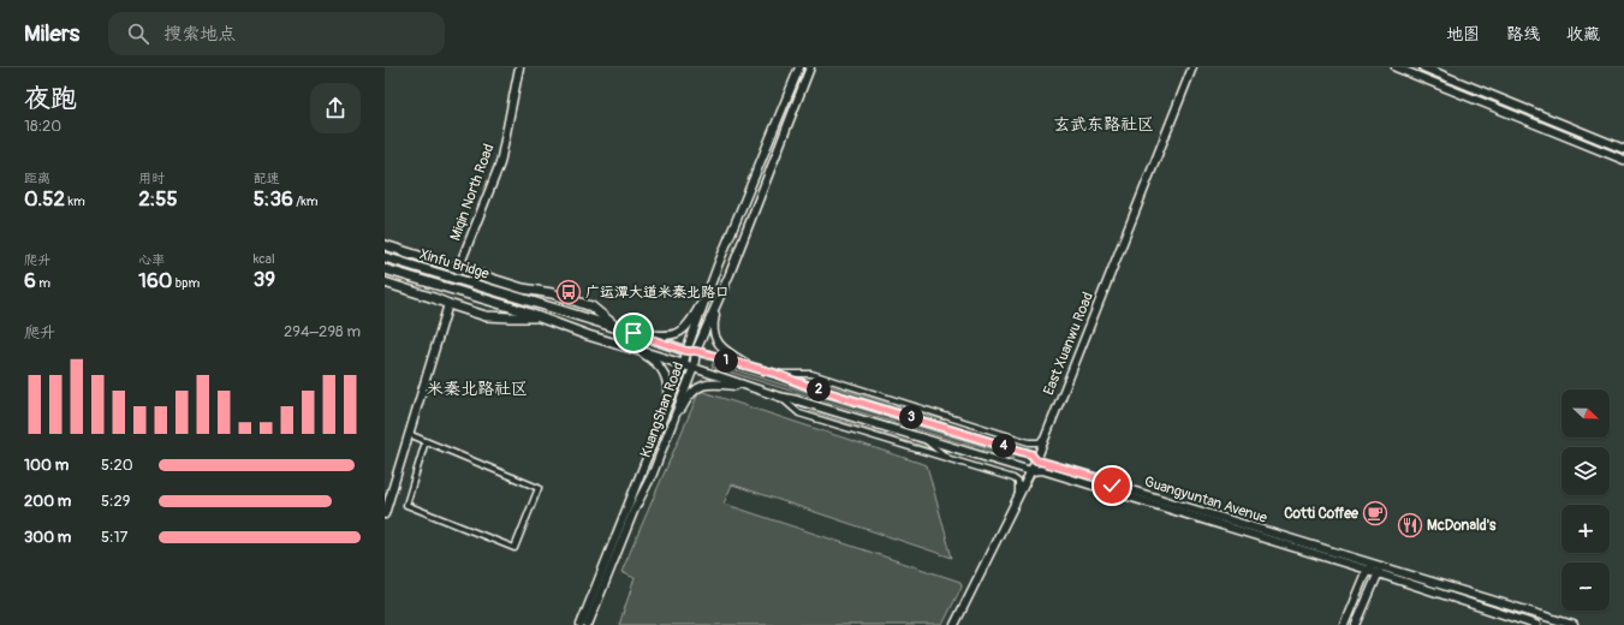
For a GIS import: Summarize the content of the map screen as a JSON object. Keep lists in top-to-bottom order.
{
  "streets": {
    "main road": [
      "Miqin North Road",
      "Xinfu Bridge",
      "East Xuanwu Road",
      "KuangShan Road",
      "Guangyuntan Avenue"
    ]
  },
  "crossings": [
    ["Xinfu Bridge", "KuangShan Road"],
    ["Xinfu Bridge", "Guangyuntan Avenue"],
    ["East Xuanwu Road", "Guangyuntan Avenue"],
    ["KuangShan Road", "Guangyuntan Avenue"]
  ],
  "districts": ["玄武东路社区", "米秦北路社区"],
  "places": {
    "bus stop": ["广运潭大道米秦北路口"],
    "cafe": ["Cotti Coffee"],
    "restaurant": ["McDonald's"]
  },
  "north": "right",
  "page": {
    "header": "Milers",
    "search": "搜索地点",
    "nav": ["地图", "路线", "收藏"],
    "heading": ["夜跑", "18:20"],
    "stats": [
      ["距离", "0.52 km"],
      ["用时", "2:55"],
      ["配速", "5:36 /km"],
      ["爬升", "6 m"],
      ["心率", "160 bpm"],
      ["kcal", "39"]
    ],
    "chart": ["爬升", "294–298 m"],
    "pins": [
      "1",
      "2",
      "3",
      "4"
    ],
    "map_buttons": ["+", "−"],
    "list": [
      {
        "name": "100 m",
        "note": "5:20"
      },
      {
        "name": "200 m",
        "note": "5:29"
      },
      {
        "name": "300 m",
        "note": "5:17"
      }
    ]
  }
}
